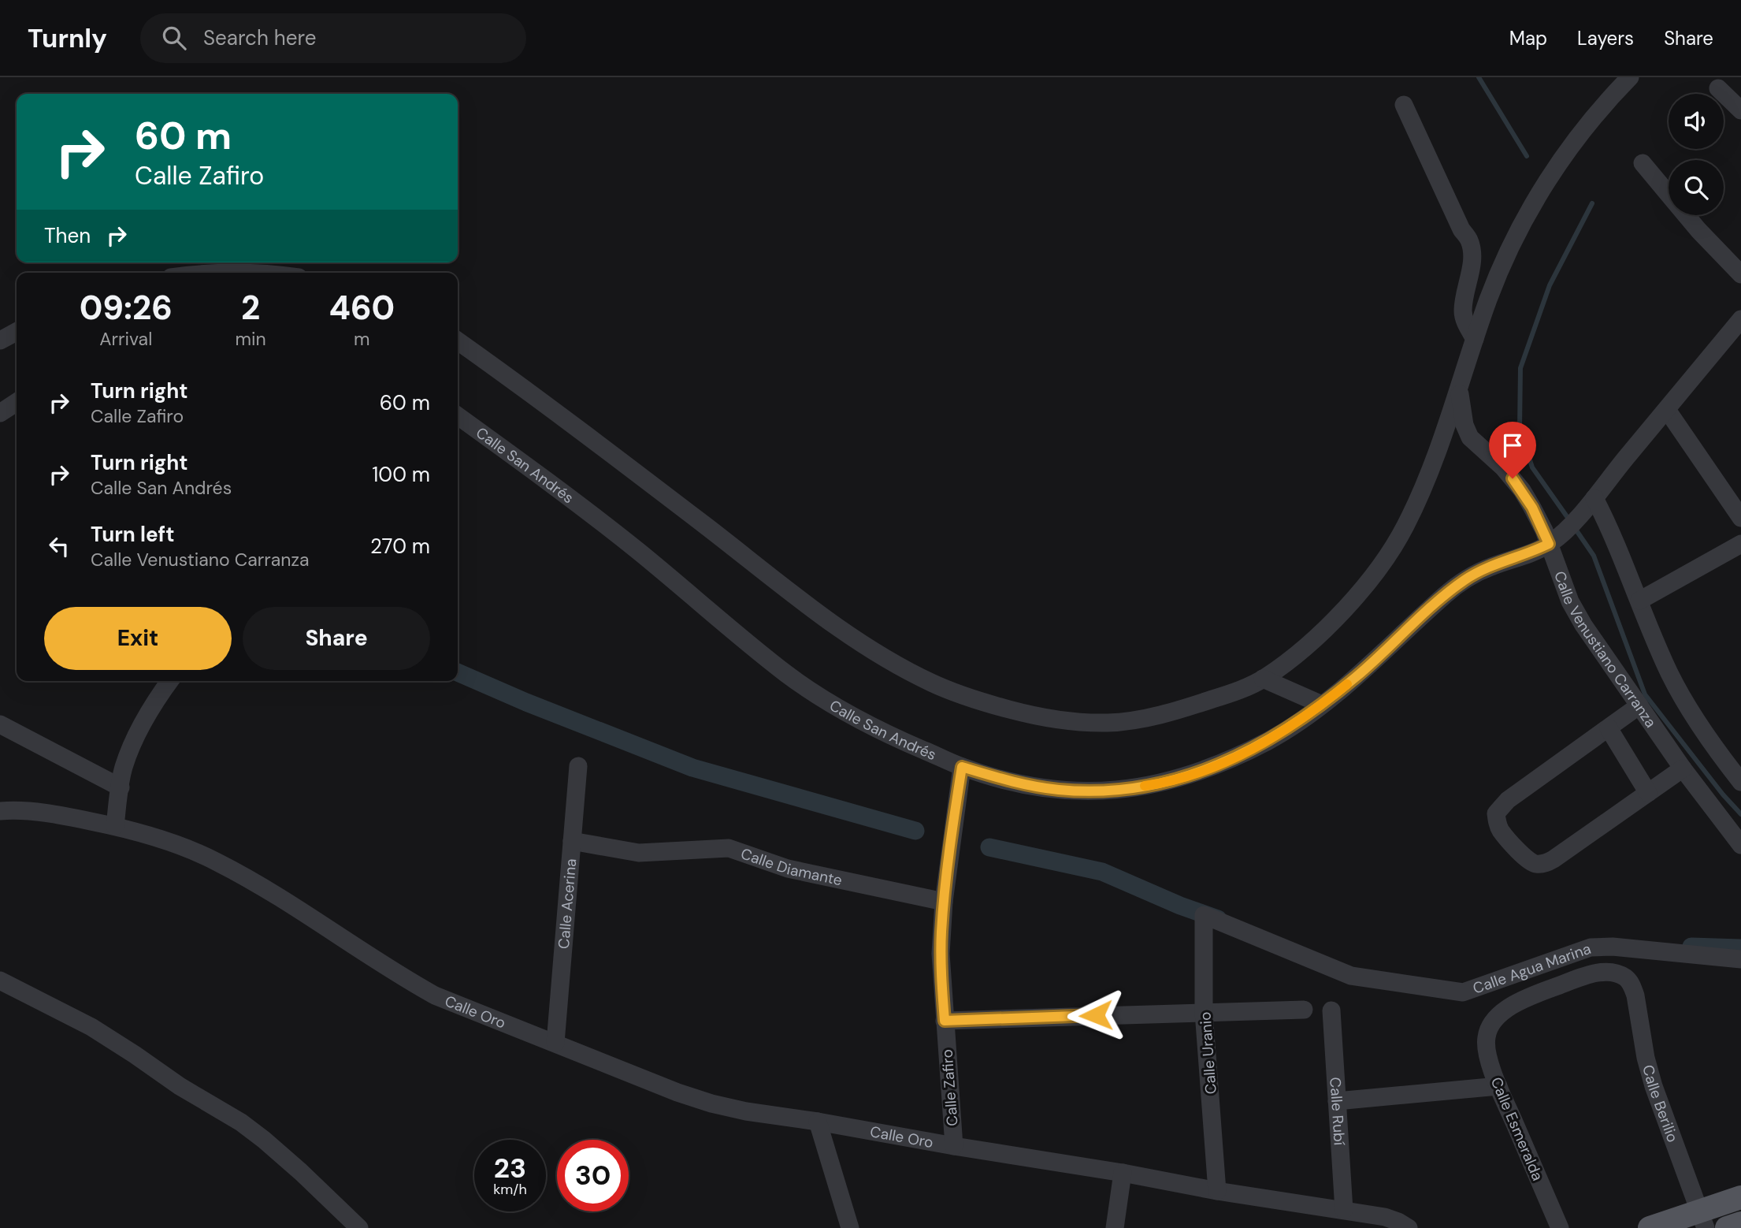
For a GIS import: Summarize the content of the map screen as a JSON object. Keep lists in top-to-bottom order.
{
  "streets": {
    "street": [
      "Calle San Andrés",
      "Calle Venustiano Carranza",
      "Calle Diamante",
      "Calle Acerina",
      "Calle Agua Marina",
      "Calle Oro",
      "Calle Uranio",
      "Calle Zafiro",
      "Calle Berilio",
      "Calle Rubí",
      "Calle Esmeralda"
    ]
  },
  "crossings": [
    ["Calle San Andrés", "Calle Venustiano Carranza"],
    ["Calle San Andrés", "Calle Zafiro"],
    ["Calle Diamante", "Calle Acerina"],
    ["Calle Diamante", "Calle Zafiro"],
    ["Calle Acerina", "Calle Oro"],
    ["Calle Agua Marina", "Calle Uranio"],
    ["Calle Oro", "Calle Uranio"],
    ["Calle Oro", "Calle Zafiro"],
    ["Calle Oro", "Calle Rubí"],
    ["Calle Berilio", "Calle Esmeralda"]
  ],
  "page": {
    "header": "Turnly",
    "search": "Search here",
    "nav": ["Map", "Layers", "Share"],
    "turn": ["60 m", "Calle Zafiro"],
    "then": "Then",
    "eta": [
      "09:26",
      "Arrival",
      "2",
      "min",
      "460",
      "m"
    ],
    "list": [
      {
        "name": "Turn right",
        "note": "Calle Zafiro",
        "value": "60 m"
      },
      {
        "name": "Turn right",
        "note": "Calle San Andrés",
        "value": "100 m"
      },
      {
        "name": "Turn left",
        "note": "Calle Venustiano Carranza",
        "value": "270 m"
      }
    ],
    "buttons": ["Exit", "Share"],
    "speed": "23 km/h",
    "limit": "30"
  }
}
